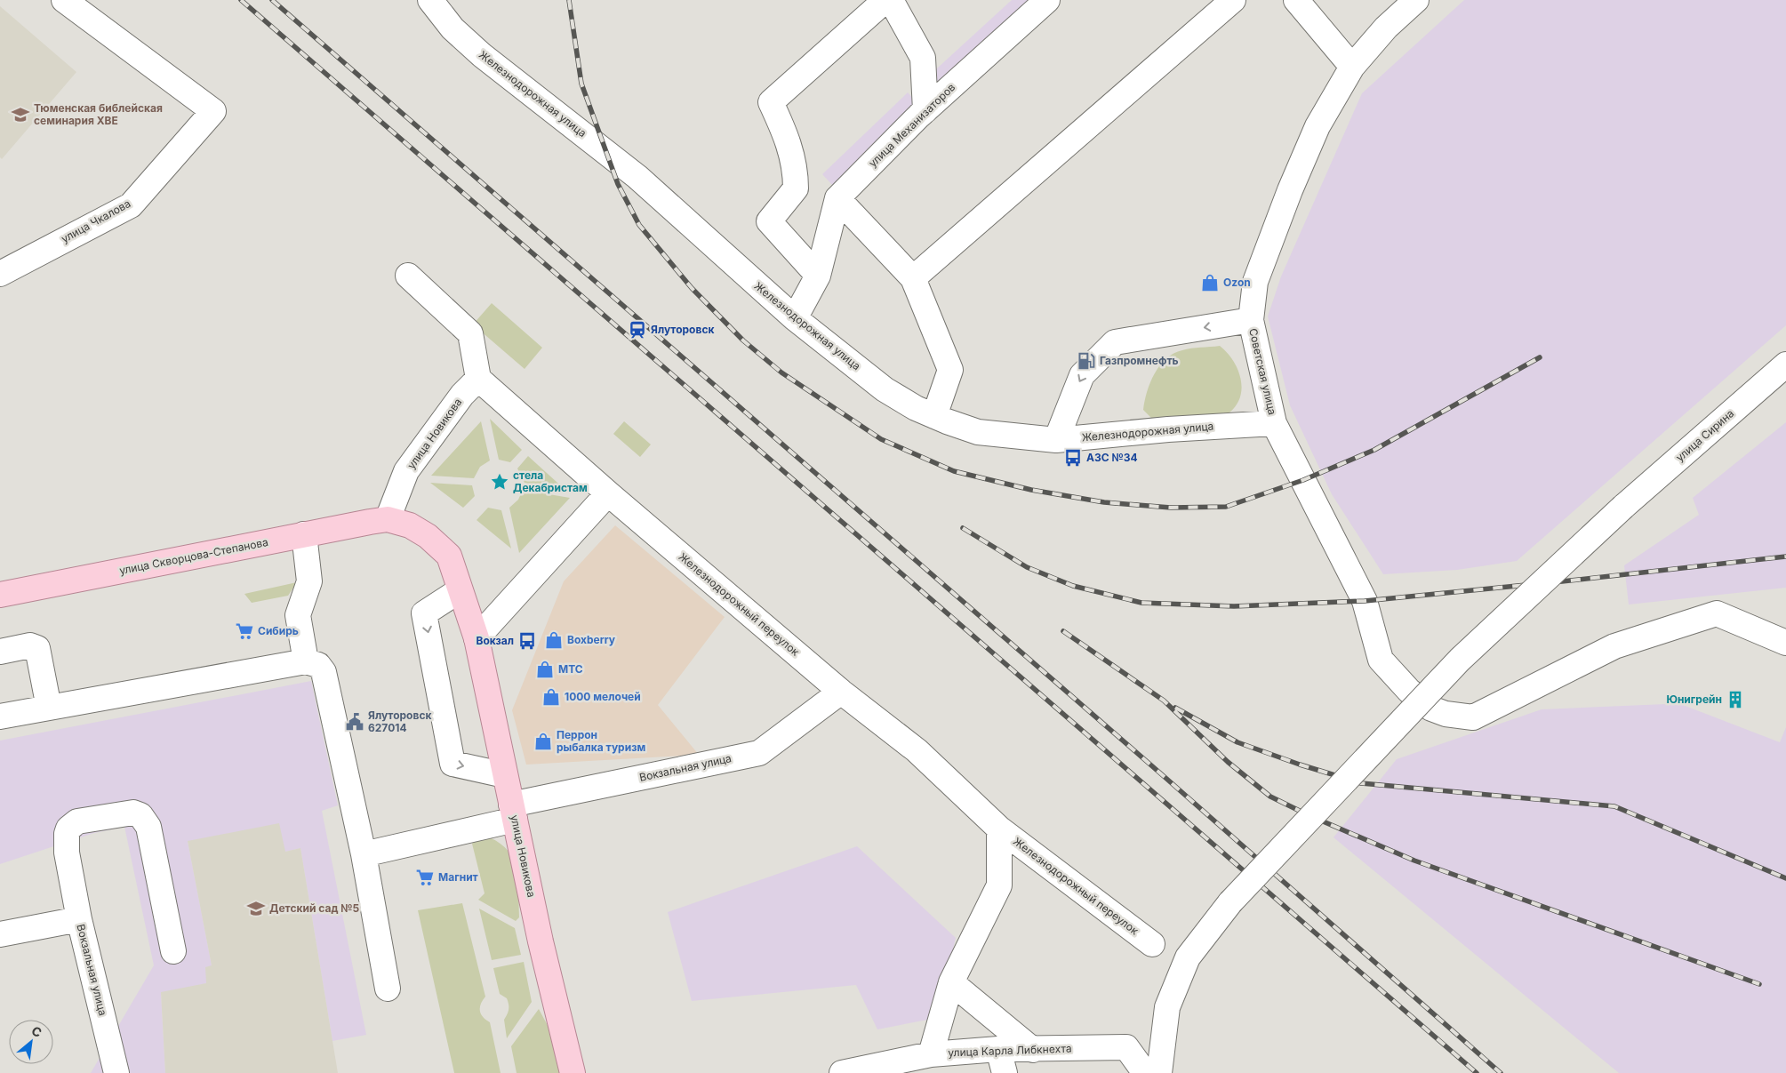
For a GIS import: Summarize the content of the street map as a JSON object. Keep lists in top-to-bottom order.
{
  "streets": {
    "main road": ["улица Новикова", "улица Скворцова-Степанова"],
    "street": [
      "Железнодорожная улица",
      "улица Механизаторов",
      "улица Чкалова",
      "Советская улица",
      "улица Сирина",
      "Железнодорожный переулок",
      "Вокзальная улица",
      "улица Карла Либкнехта"
    ]
  },
  "crossings": [
    ["Железнодорожная улица", "Советская улица"],
    ["улица Новикова", "улица Скворцова-Степанова"],
    ["улица Новикова", "Железнодорожный переулок"],
    ["улица Новикова", "Вокзальная улица"],
    ["Железнодорожный переулок", "Вокзальная улица"],
    ["Железнодорожный переулок", "улица Карла Либкнехта"]
  ],
  "places": {
    "school or university": ["Тюменская библейская семинария ХВЕ", "Детский сад №5"],
    "shop": [
      "Ozon",
      "Boxberry",
      "МТС",
      "1000 мелочей",
      "Перрон рыбалка туризм"
    ],
    "station": ["Ялуторовск"],
    "fuel station": ["Газпромнефть"],
    "bus stop": ["АЗС №34", "Вокзал"],
    "place": ["стела Декабристам"],
    "supermarket": ["Сибирь", "Магнит"],
    "building": ["Юнигрейн"],
    "public building": ["Ялуторовск 627014"]
  },
  "north": "top right"
}
